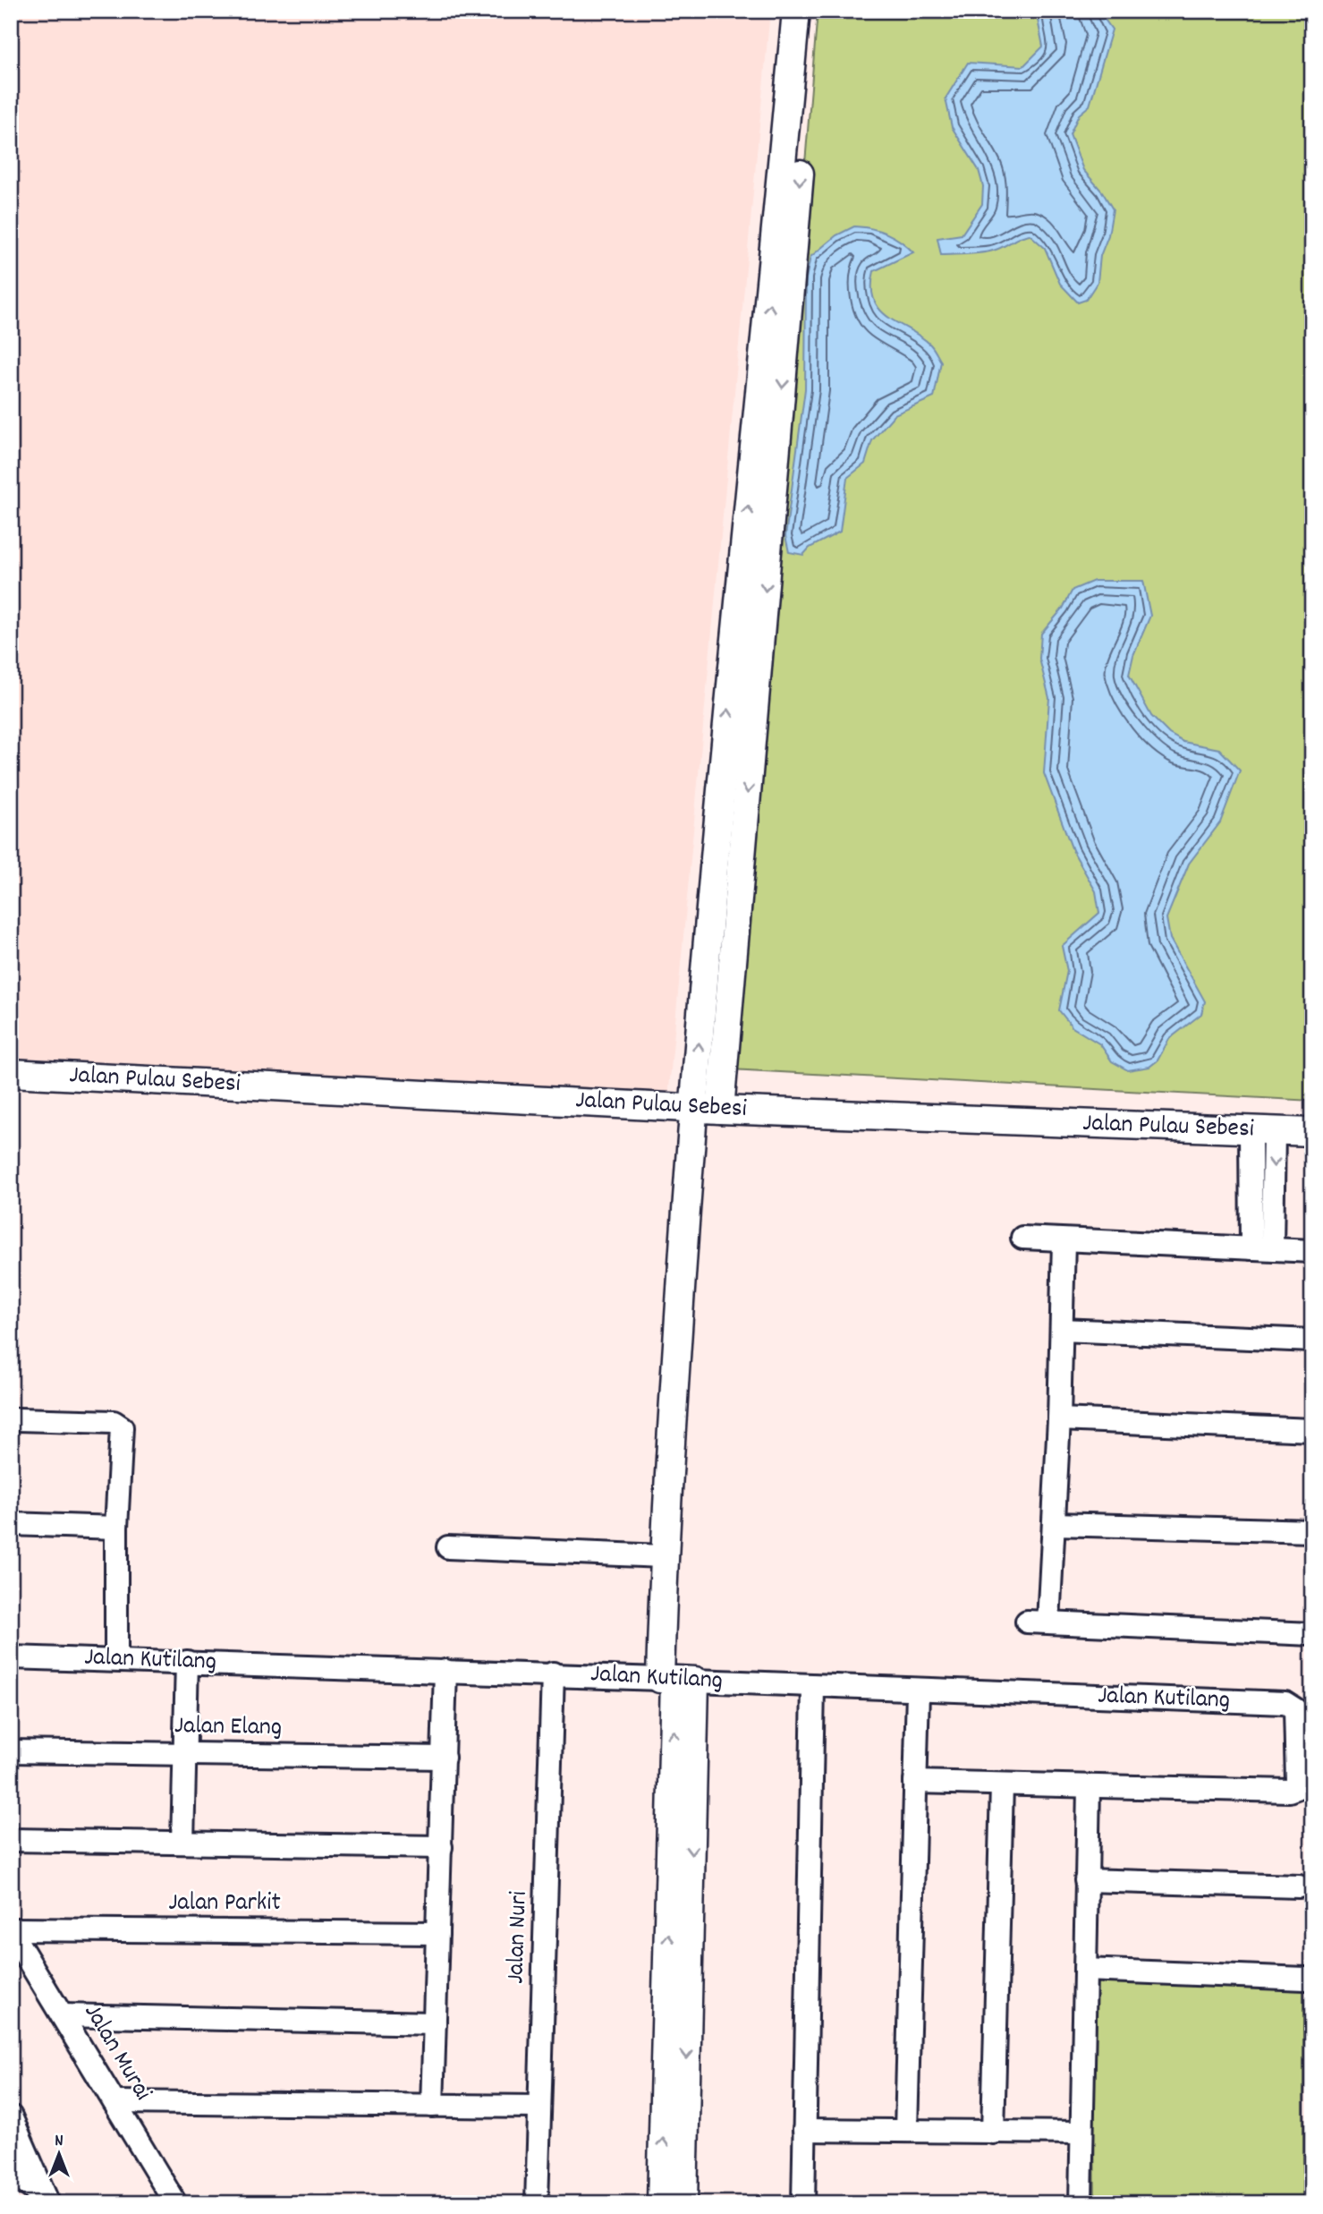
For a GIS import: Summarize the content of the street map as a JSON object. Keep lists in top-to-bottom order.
{
  "streets": {
    "street": [
      "Jalan Pulau Sebesi",
      "Jalan Kutilang",
      "Jalan Elang",
      "Jalan Parkit",
      "Jalan Nuri",
      "Jalan Murai"
    ]
  },
  "crossings": [
    ["Jalan Kutilang", "Jalan Nuri"],
    ["Jalan Parkit", "Jalan Murai"]
  ],
  "north": "top"
}
